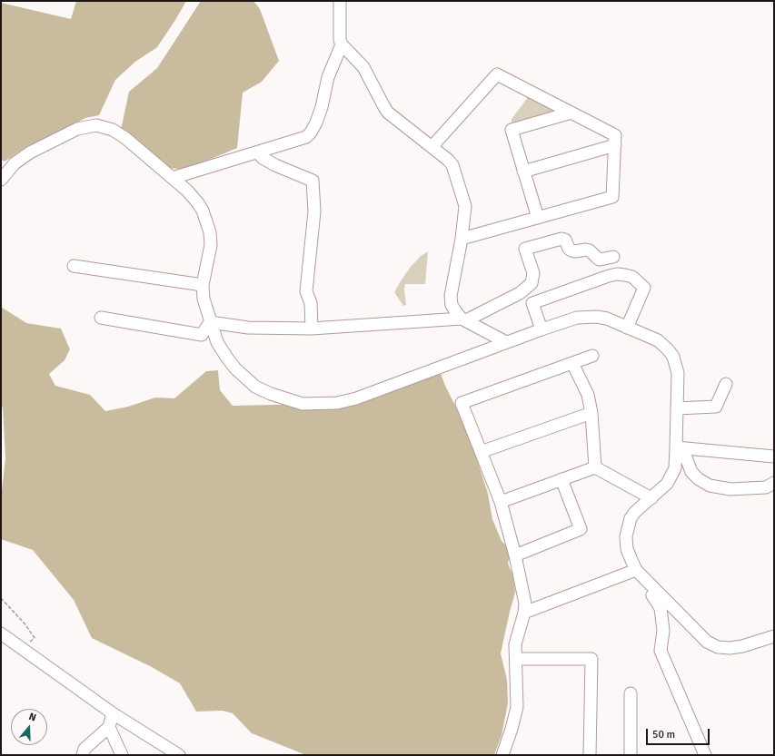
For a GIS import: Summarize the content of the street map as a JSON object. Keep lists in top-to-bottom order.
{
  "scale_bar": "50 m",
  "north": "top"
}
